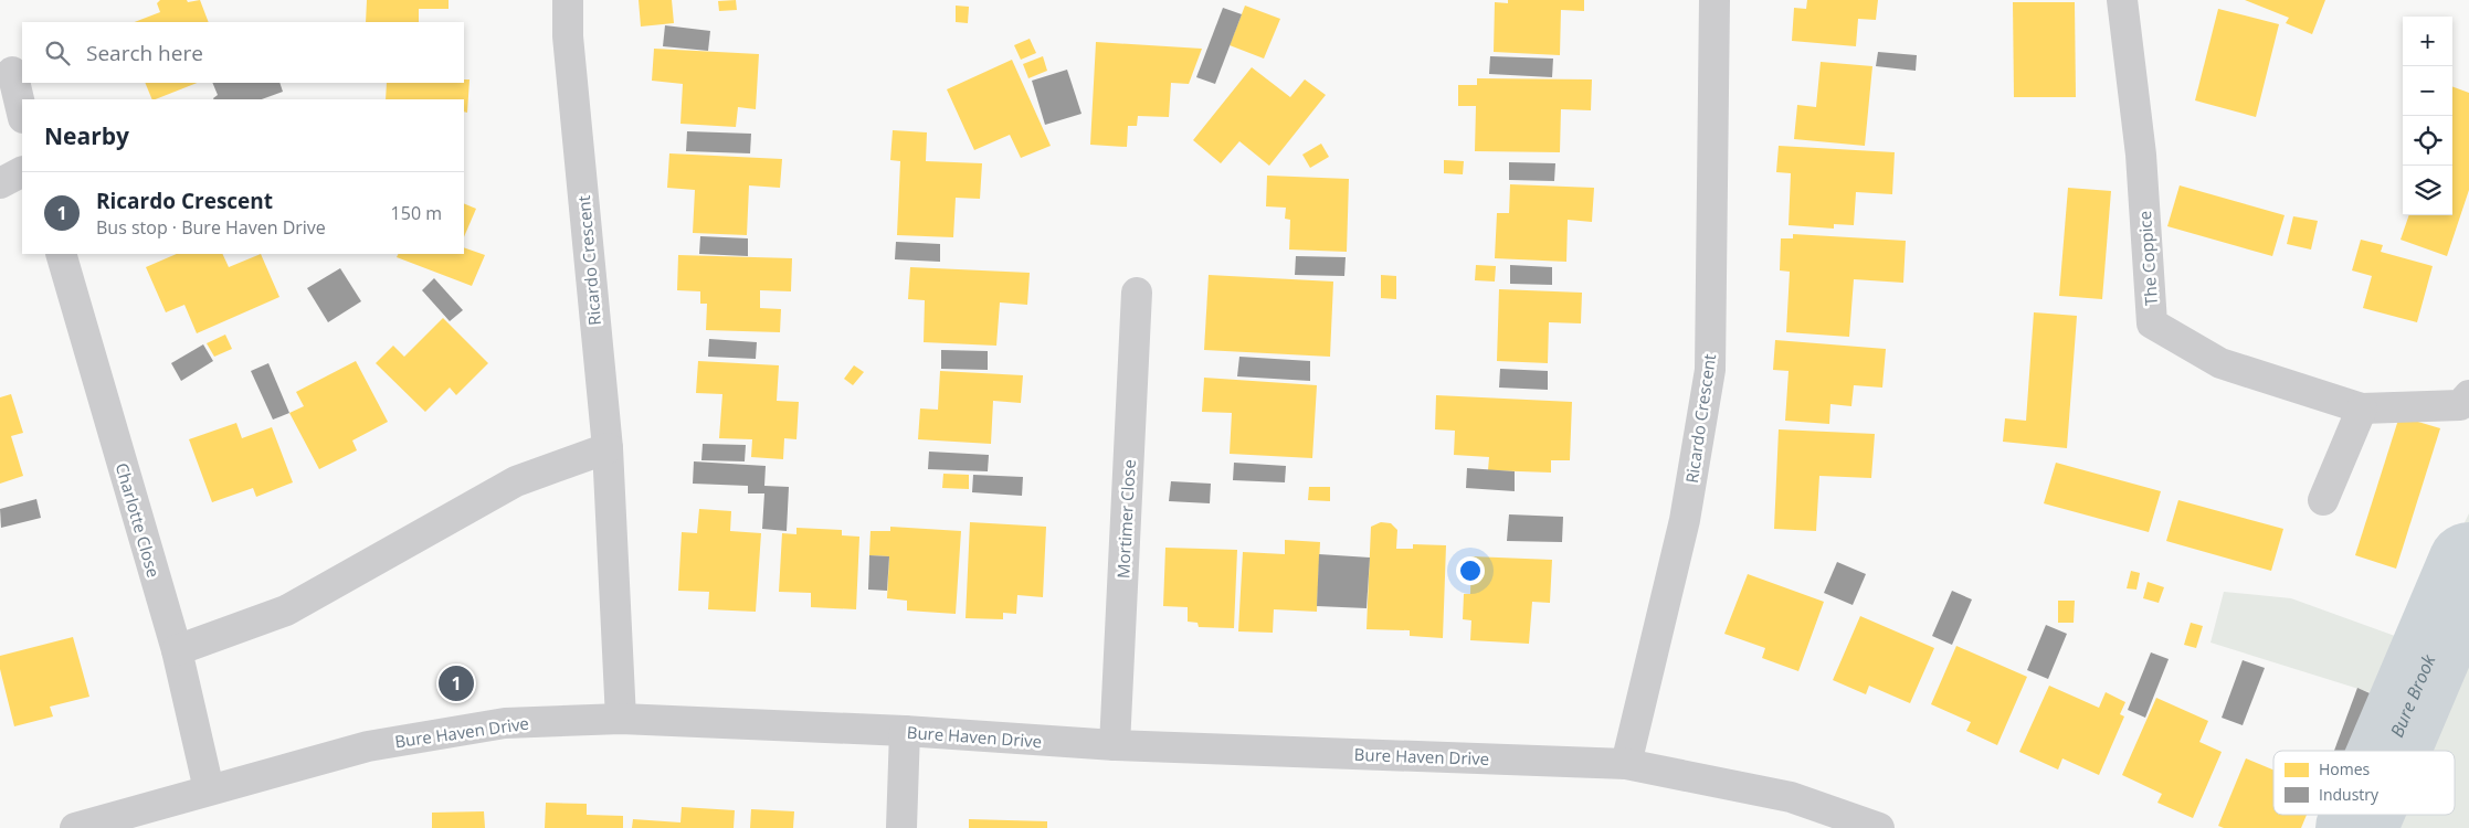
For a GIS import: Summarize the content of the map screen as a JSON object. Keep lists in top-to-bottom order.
{
  "streets": {
    "street": [
      "The Coppice",
      "Ricardo Crescent",
      "Mortimer Close",
      "Charlotte Close",
      "Bure Haven Drive"
    ]
  },
  "crossings": [
    ["Ricardo Crescent", "Bure Haven Drive"],
    ["Mortimer Close", "Bure Haven Drive"],
    ["Charlotte Close", "Bure Haven Drive"]
  ],
  "water": ["Bure Brook"],
  "legend": ["Homes", "Industry"],
  "page": {
    "map_buttons": ["+", "−"],
    "search": "Search here",
    "heading": "Nearby",
    "list": [
      {
        "mark": "1",
        "name": "Ricardo Crescent",
        "note": "Bus stop · Bure Haven Drive",
        "value": "150 m"
      }
    ],
    "pins": "1"
  }
}
